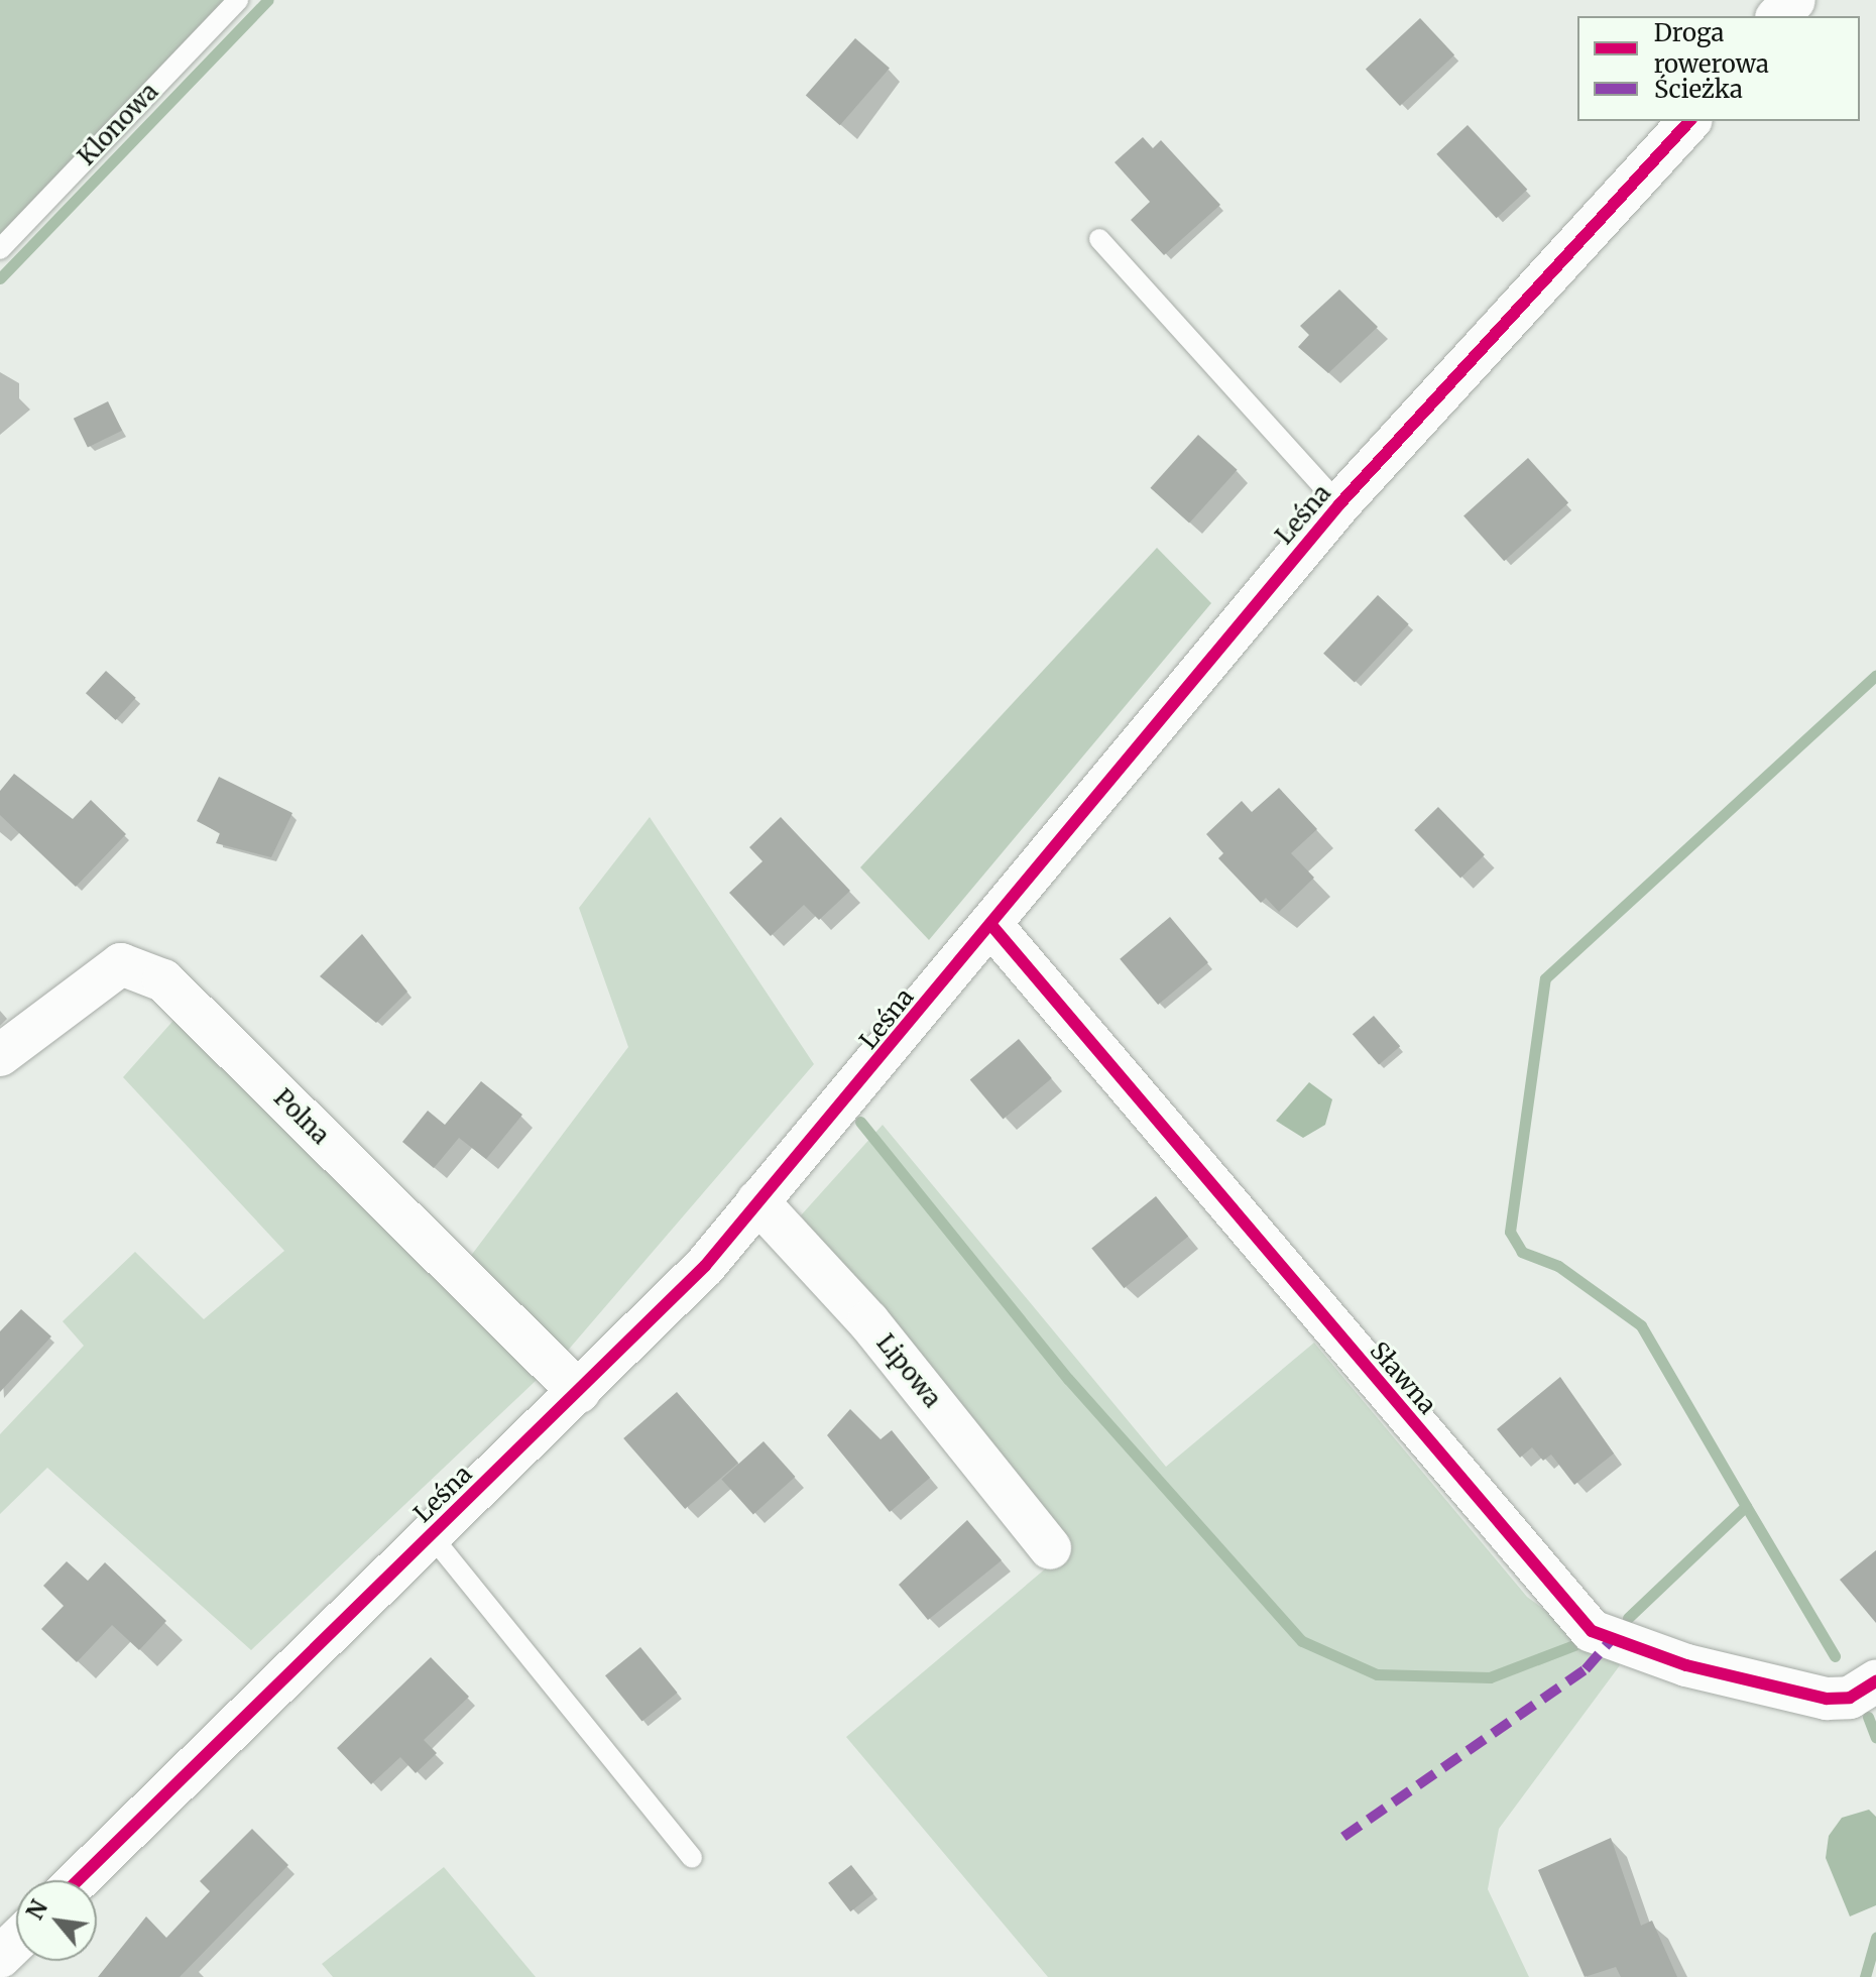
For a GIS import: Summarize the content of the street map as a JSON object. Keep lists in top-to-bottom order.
{
  "streets": {
    "street": [
      "Leśna",
      "Polna",
      "Lipowa",
      "Sławna"
    ],
    "lane": ["Klonowa"]
  },
  "crossings": [
    ["Leśna", "Polna"],
    ["Leśna", "Lipowa"],
    ["Leśna", "Sławna"]
  ],
  "legend": ["Droga rowerowa", "Ścieżka"],
  "north": "top left"
}
